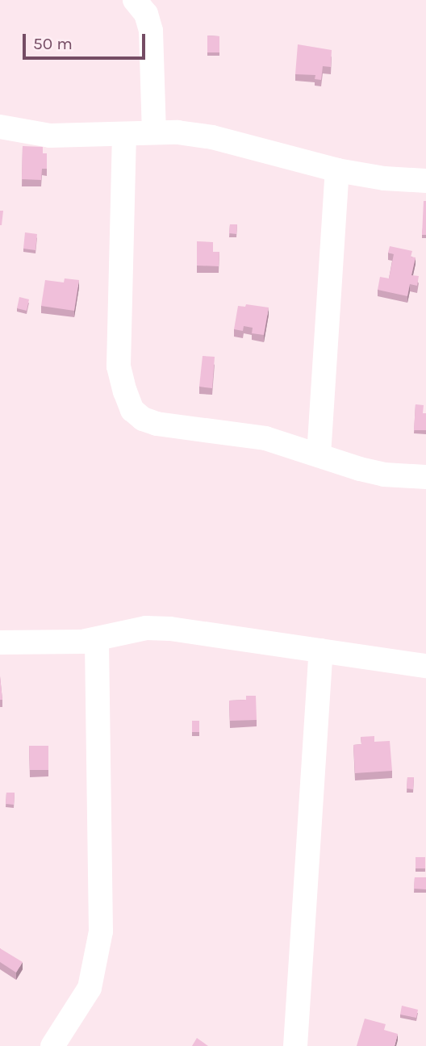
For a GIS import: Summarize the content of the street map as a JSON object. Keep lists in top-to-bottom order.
{
  "scale_bar": "50 m"
}
